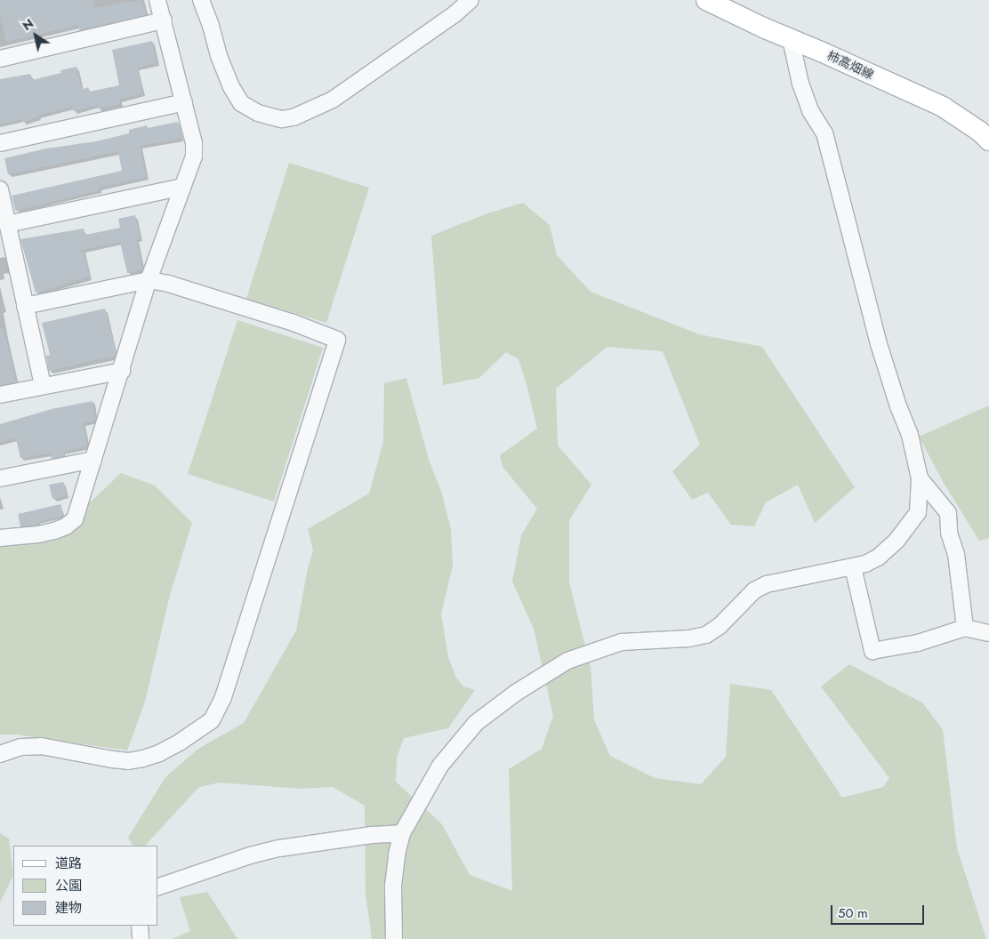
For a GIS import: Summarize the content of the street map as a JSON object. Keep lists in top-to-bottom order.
{
  "streets": {
    "main road": ["柿高畑線"]
  },
  "legend": ["道路", "公園", "建物"],
  "scale_bar": "50 m",
  "north": "top left"
}
